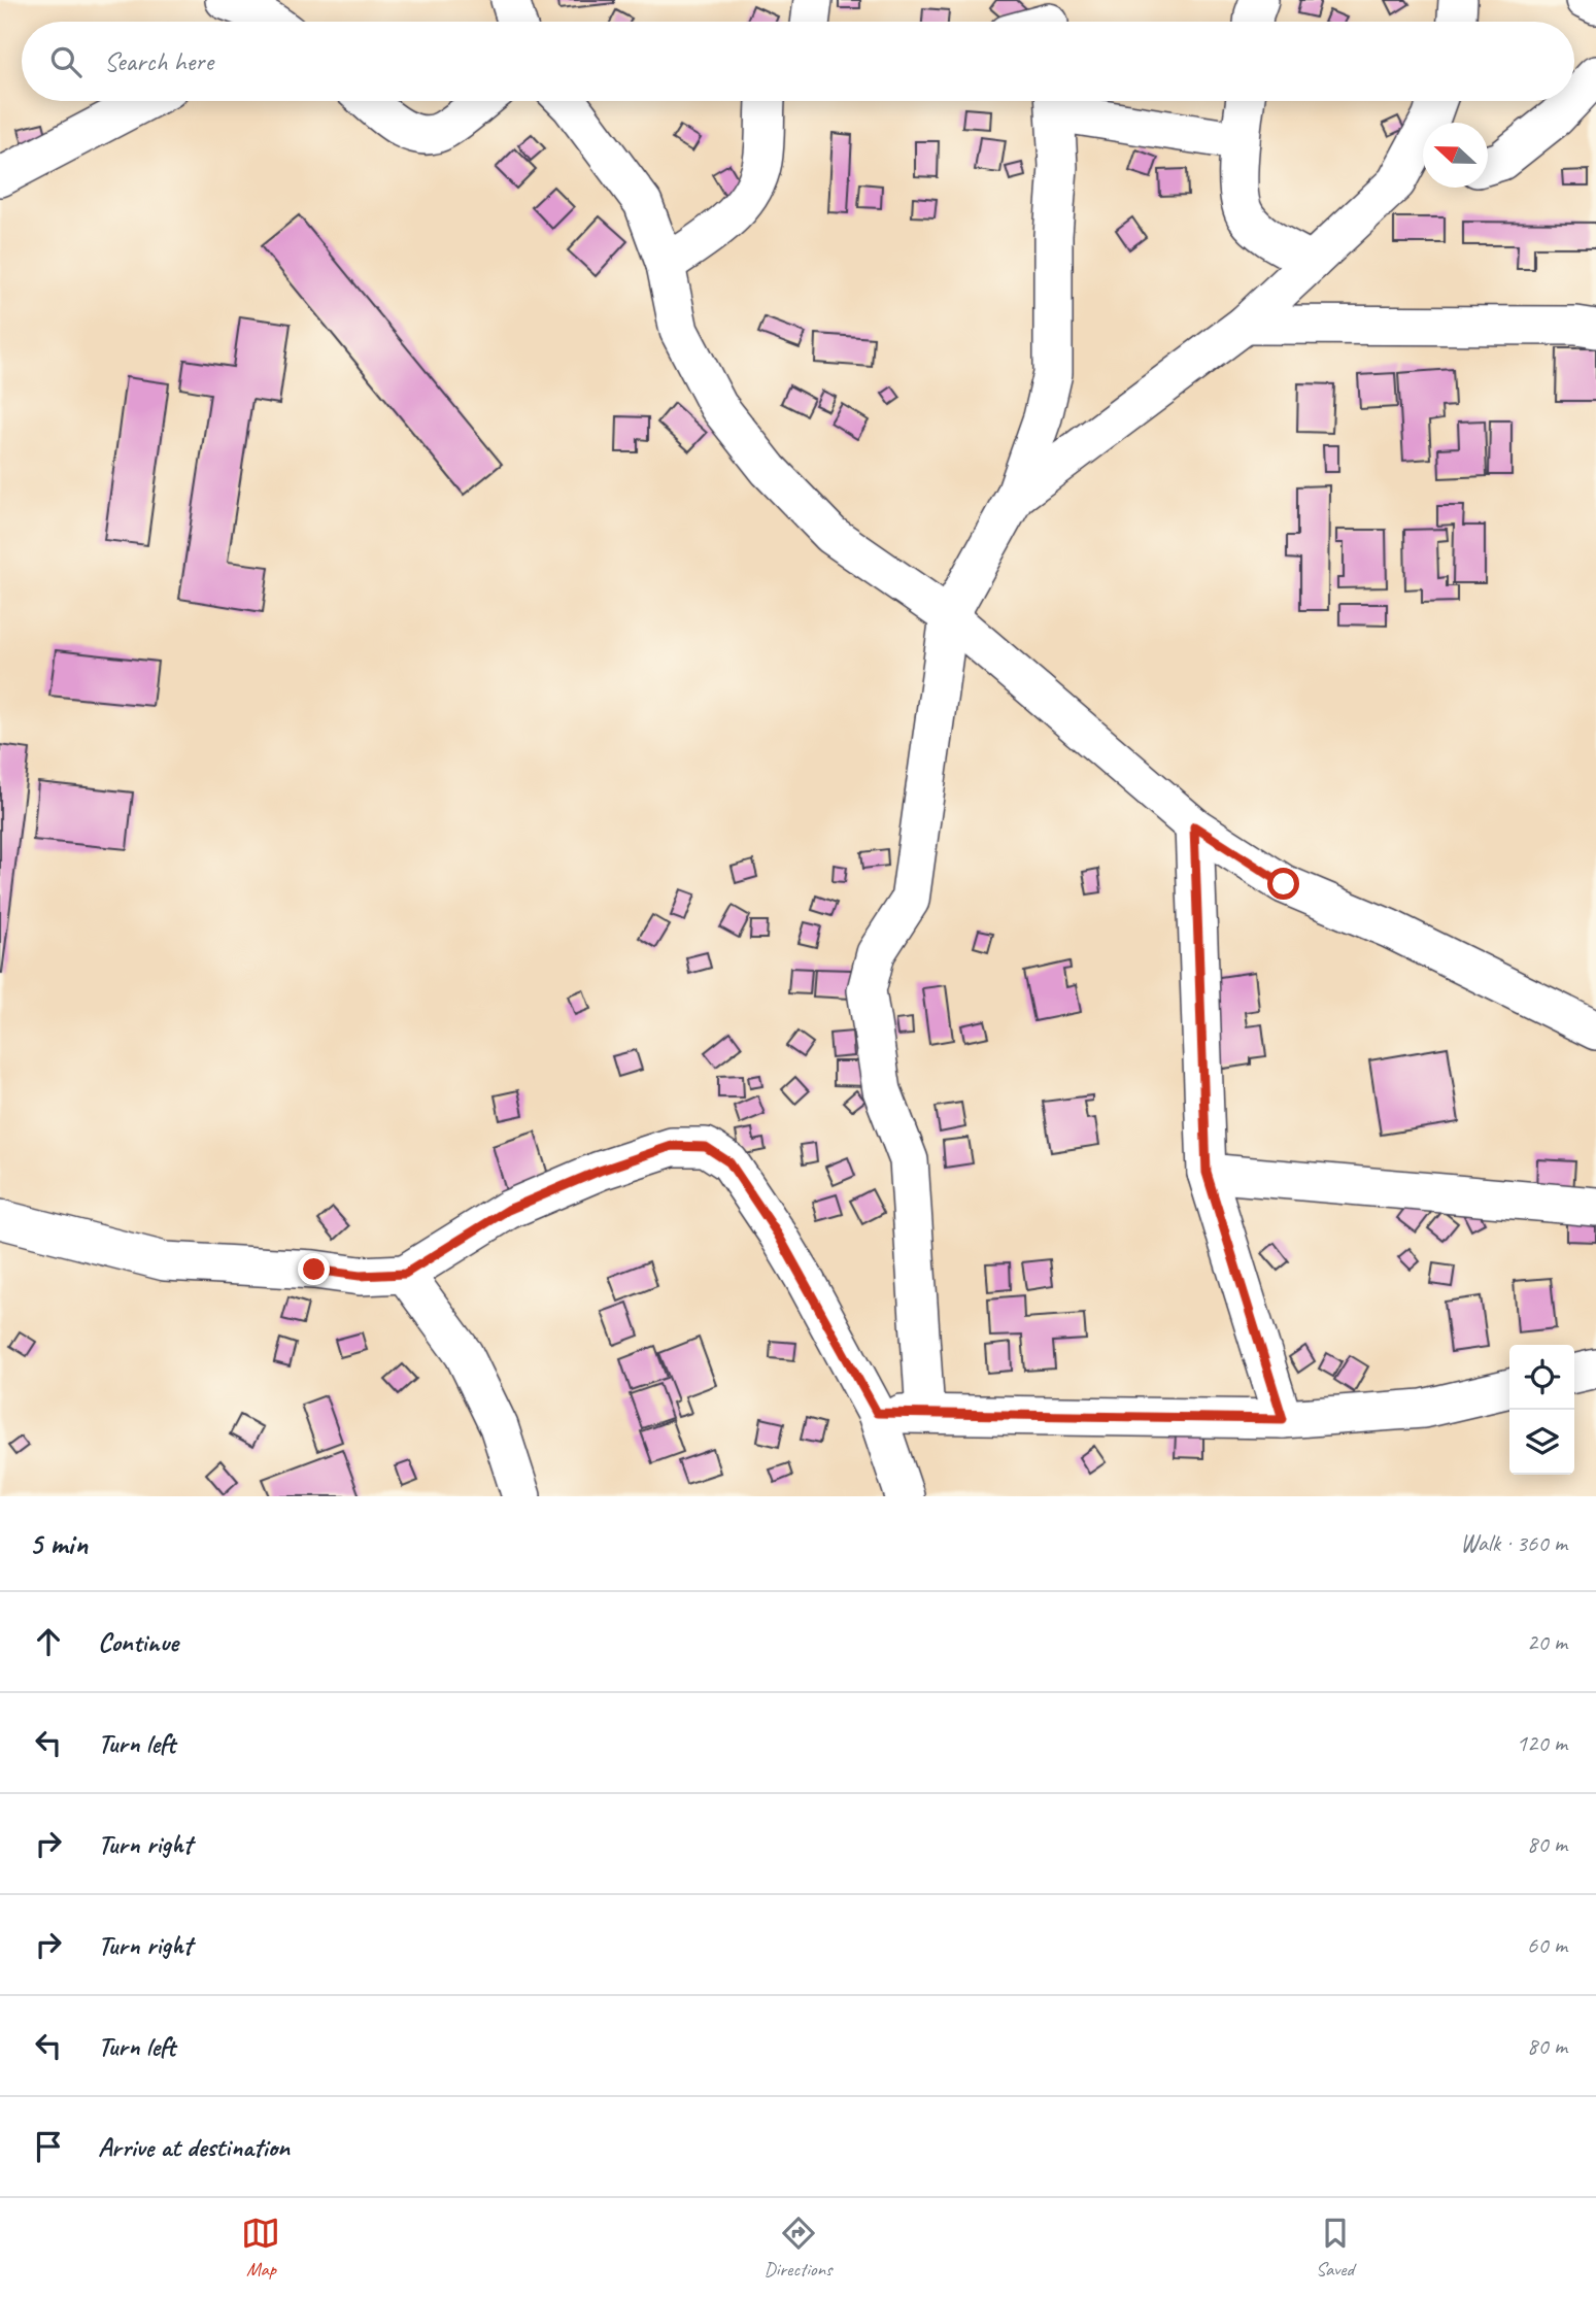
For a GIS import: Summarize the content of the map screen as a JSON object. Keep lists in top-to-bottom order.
{
  "north": "left",
  "page": {
    "search": "Search here",
    "heading": ["5 min", "Walk · 360 m"],
    "list": [
      ["Continue", "20 m"],
      ["Turn left", "120 m"],
      ["Turn right", "80 m"],
      ["Turn right", "60 m"],
      ["Turn left", "80 m"],
      "Arrive at destination"
    ],
    "nav": ["Map", "Directions", "Saved"]
  }
}
